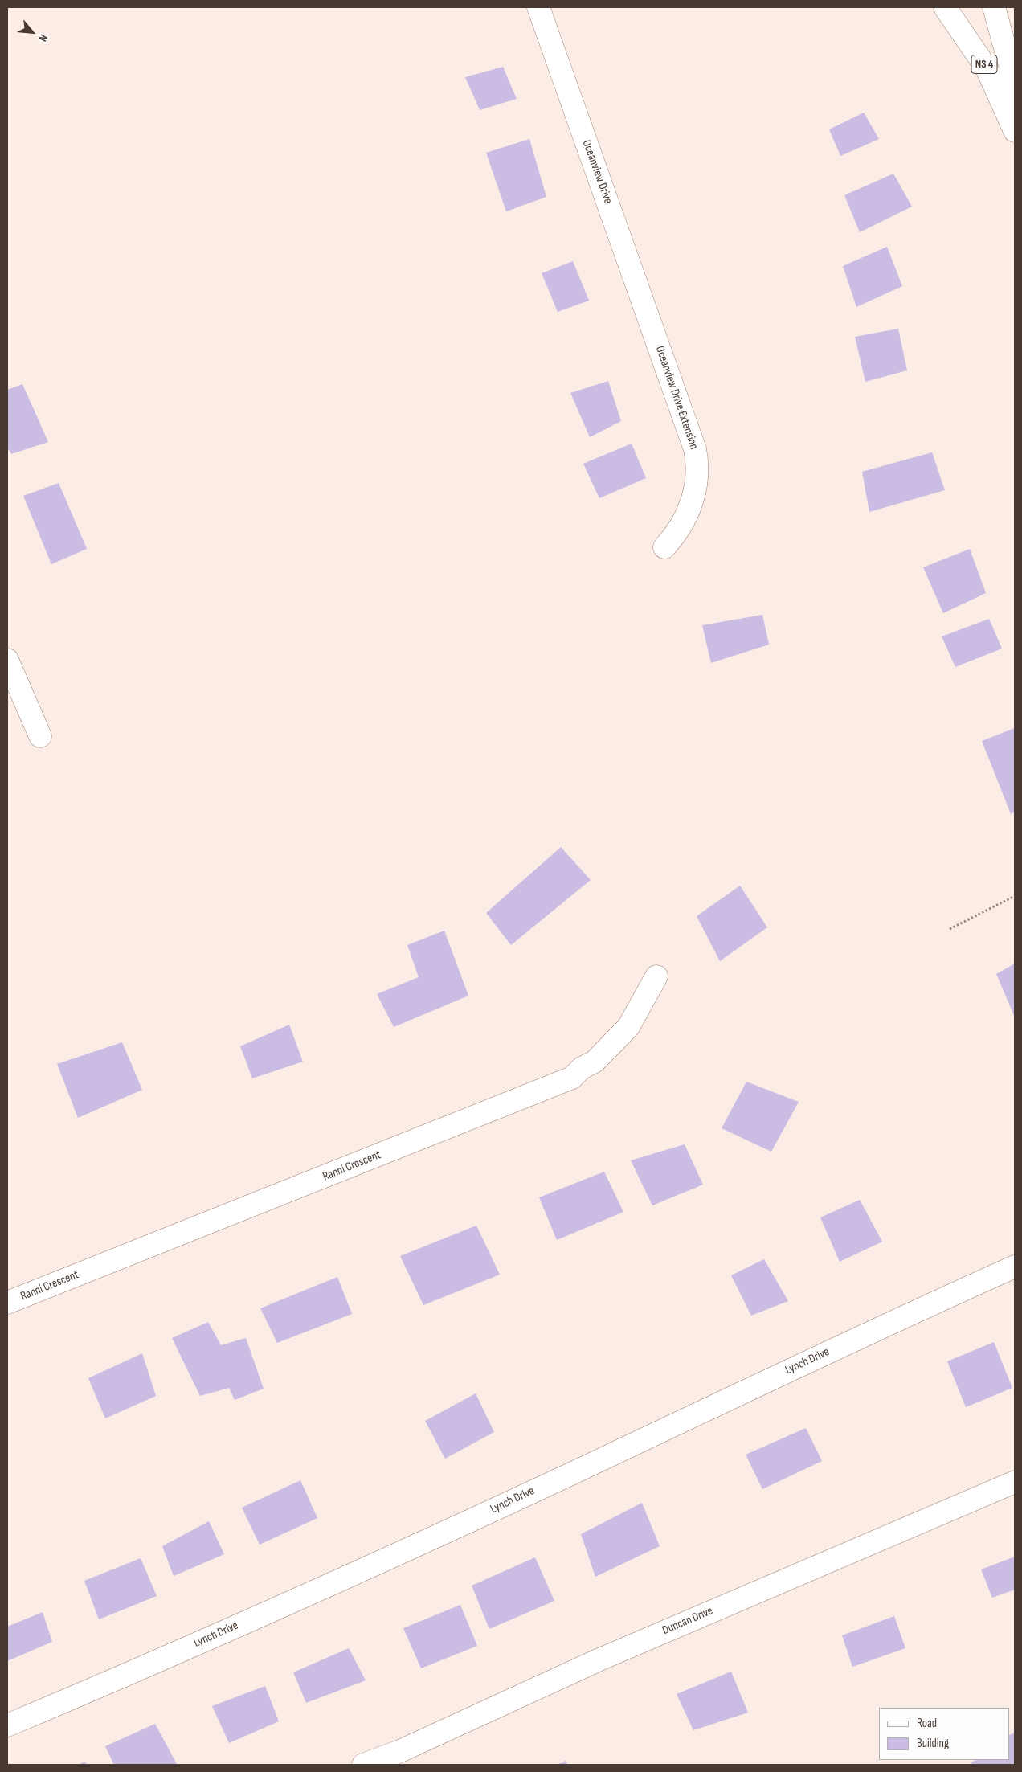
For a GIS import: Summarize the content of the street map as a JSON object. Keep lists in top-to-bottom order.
{
  "streets": {
    "street": [
      "NS 4",
      "Oceanview Drive",
      "Oceanview Drive Extension",
      "Ranni Crescent",
      "Lynch Drive",
      "Duncan Drive"
    ]
  },
  "crossings": [
    ["Oceanview Drive", "Oceanview Drive Extension"]
  ],
  "legend": ["Road", "Building"],
  "north": "bottom right"
}
